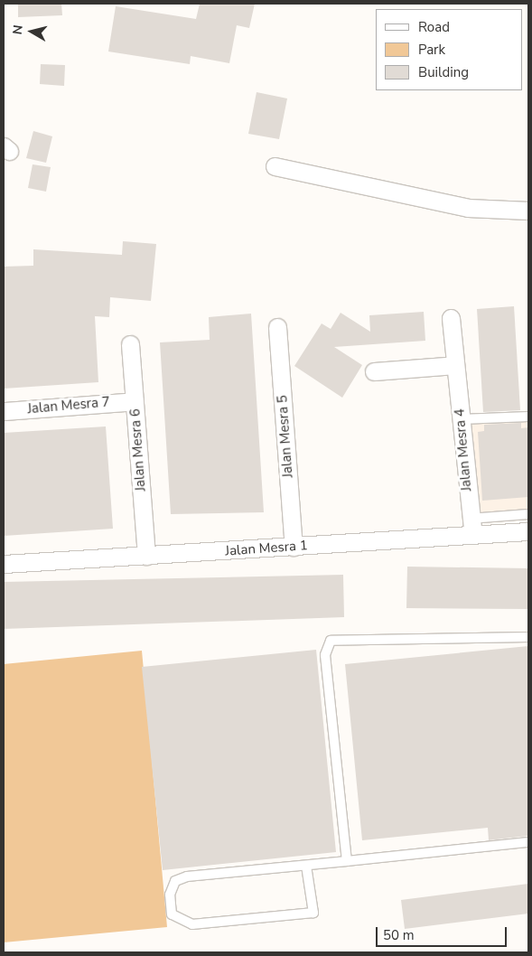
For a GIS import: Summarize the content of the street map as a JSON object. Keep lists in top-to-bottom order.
{
  "streets": {
    "street": [
      "Jalan Mesra 7",
      "Jalan Mesra 5",
      "Jalan Mesra 6",
      "Jalan Mesra 4",
      "Jalan Mesra 1"
    ]
  },
  "crossings": [
    ["Jalan Mesra 7", "Jalan Mesra 6"],
    ["Jalan Mesra 5", "Jalan Mesra 1"],
    ["Jalan Mesra 6", "Jalan Mesra 1"],
    ["Jalan Mesra 4", "Jalan Mesra 1"]
  ],
  "legend": ["Road", "Park", "Building"],
  "scale_bar": "50 m",
  "north": "left"
}
